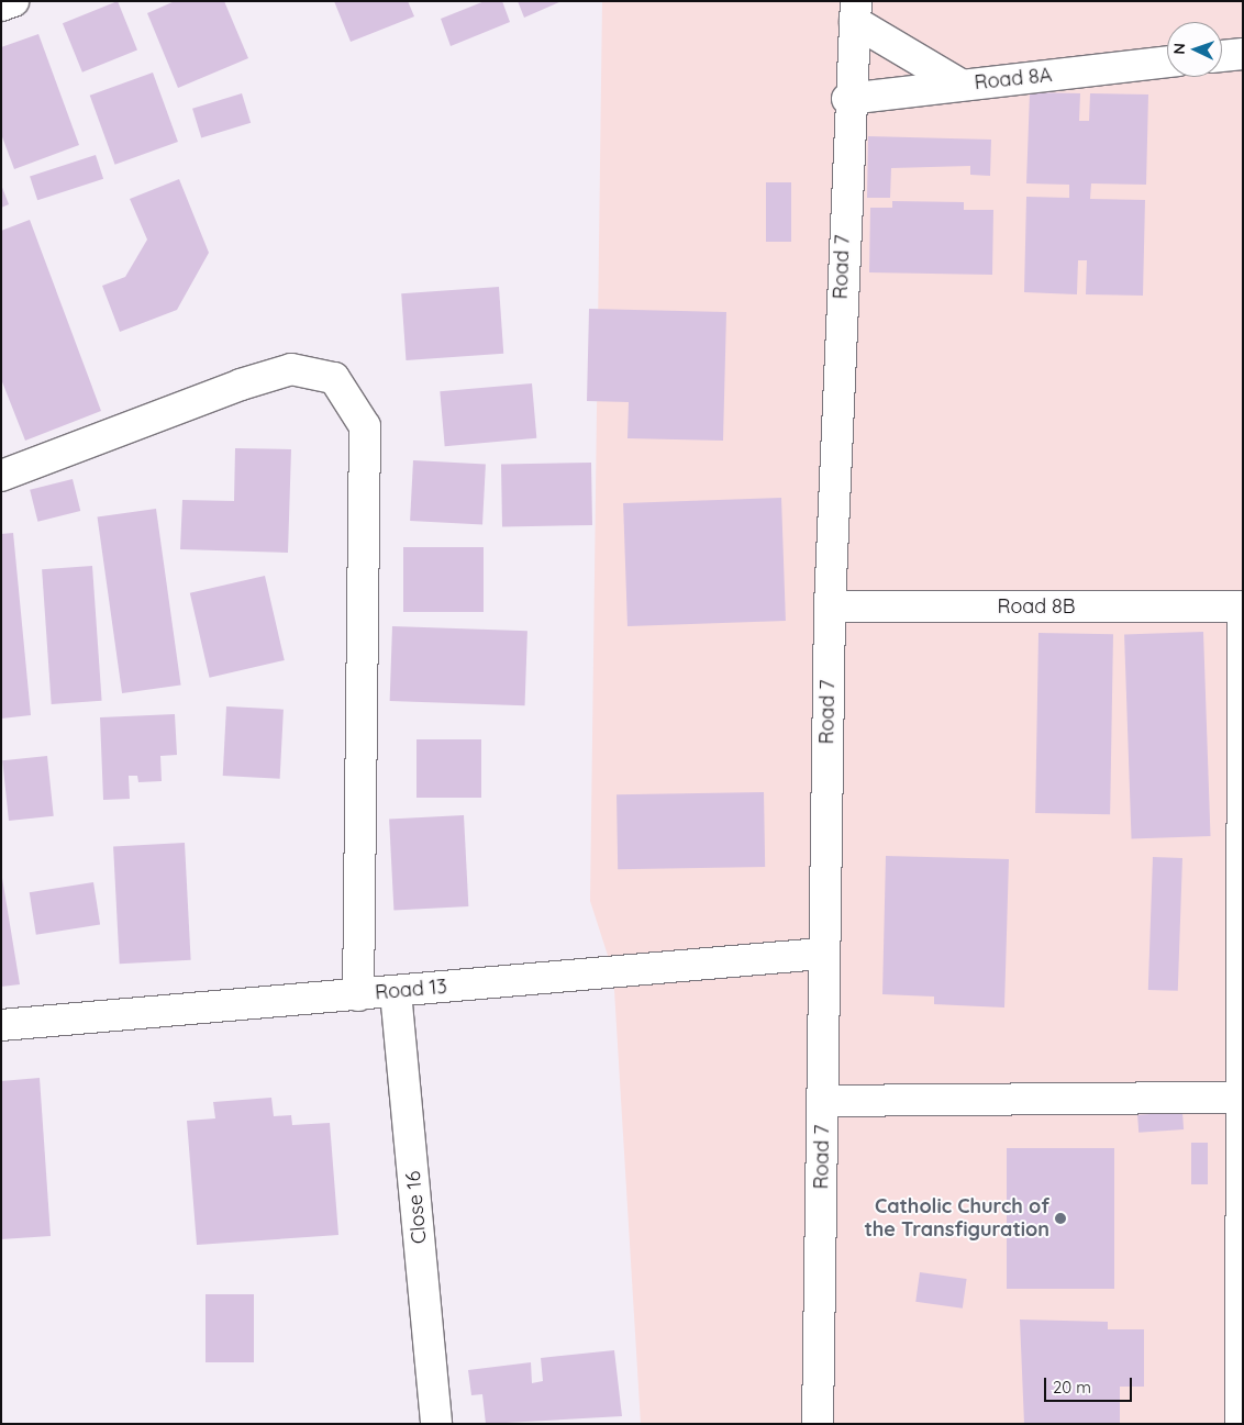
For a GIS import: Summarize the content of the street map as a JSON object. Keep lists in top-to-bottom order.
{
  "streets": {
    "street": [
      "Road 8A",
      "Road 7",
      "Road 8B",
      "Road 13",
      "Close 16"
    ]
  },
  "crossings": [
    ["Road 8A", "Road 7"],
    ["Road 7", "Road 8B"],
    ["Road 7", "Road 13"],
    ["Road 13", "Close 16"]
  ],
  "places": ["Catholic Church of the Transfiguration"],
  "scale_bar": "20 m",
  "north": "left"
}
